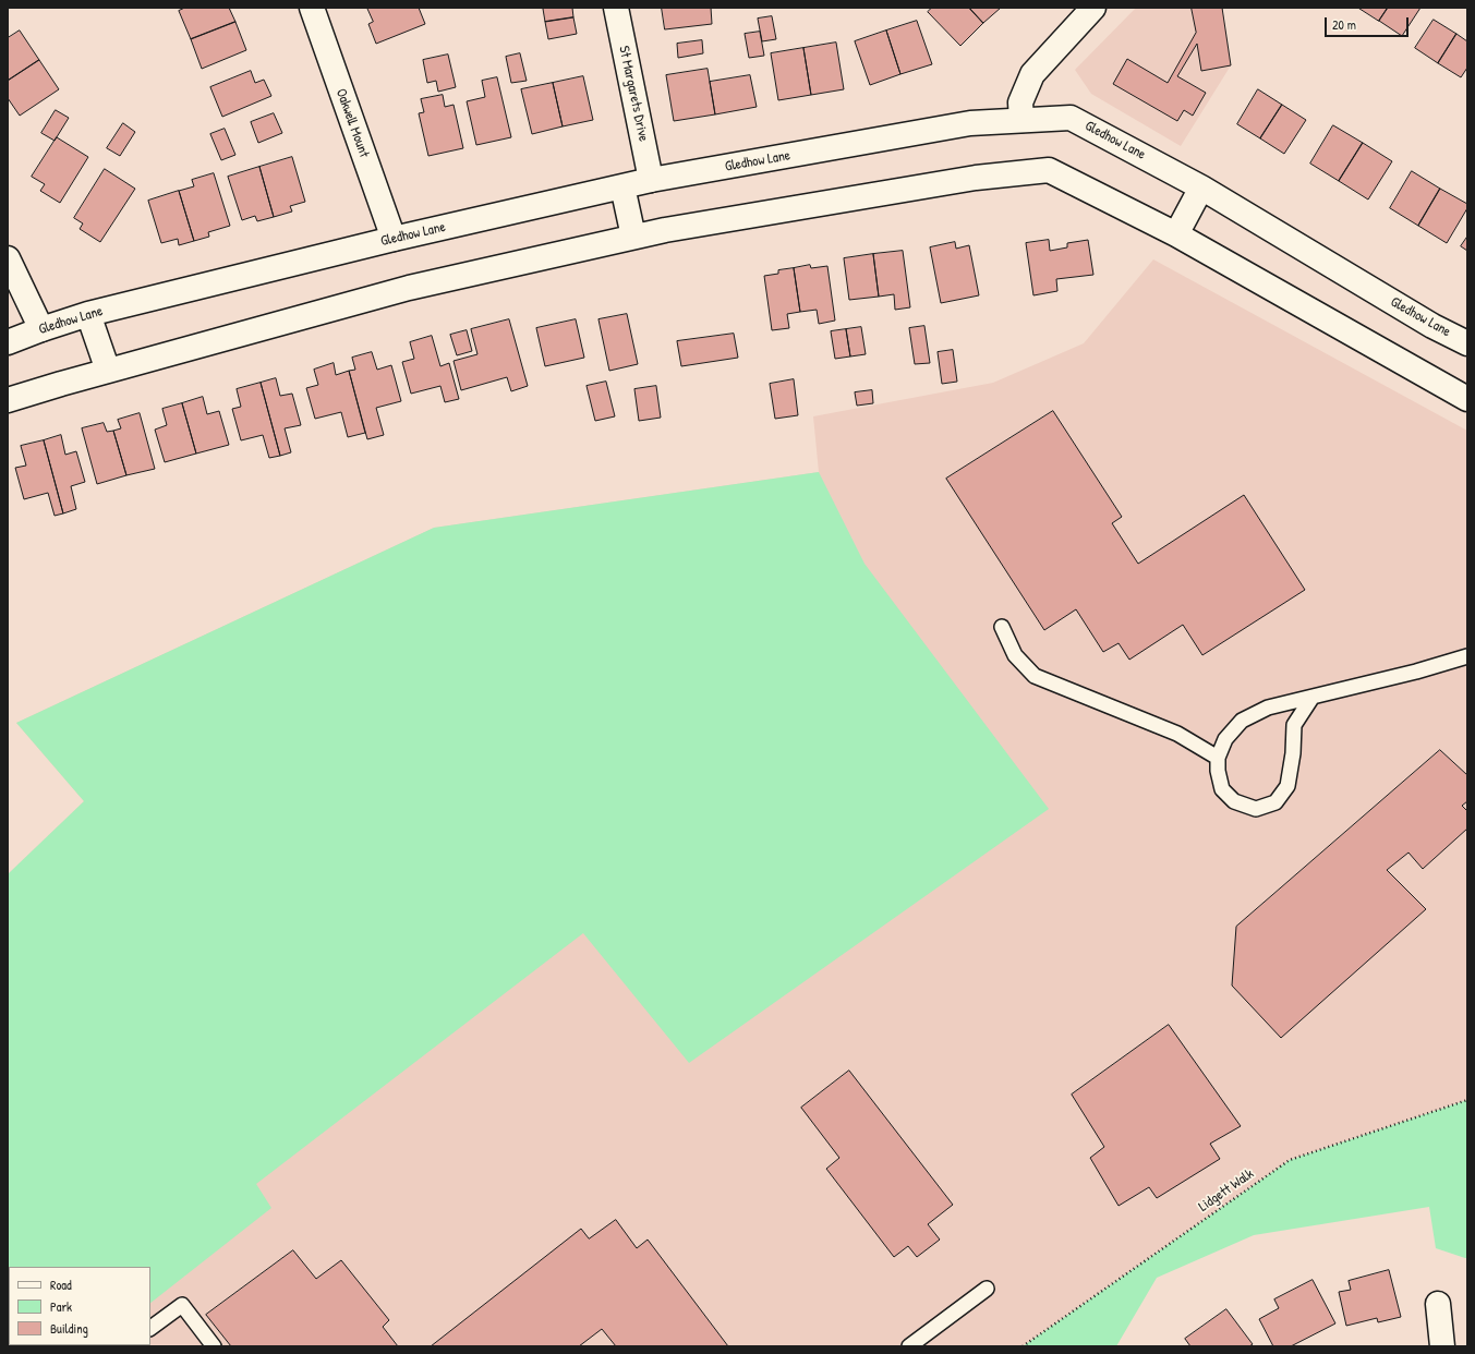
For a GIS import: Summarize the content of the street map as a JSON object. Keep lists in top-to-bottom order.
{
  "streets": {
    "street": ["St Margarets Drive", "Oakwell Mount", "Gledhow Lane"],
    "path": ["Lidgett Walk"]
  },
  "crossings": [
    ["St Margarets Drive", "Gledhow Lane"],
    ["Oakwell Mount", "Gledhow Lane"]
  ],
  "legend": ["Road", "Park", "Building"],
  "scale_bar": "20 m"
}
